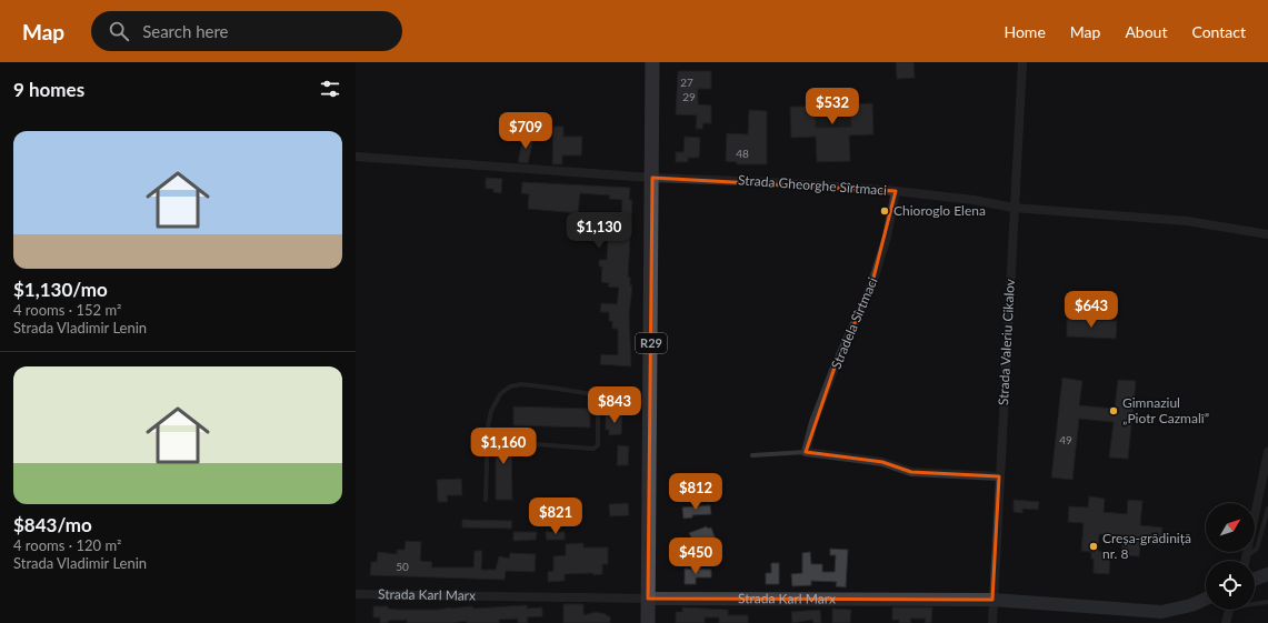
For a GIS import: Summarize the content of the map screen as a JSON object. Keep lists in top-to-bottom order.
{
  "streets": {
    "main road": ["R29"],
    "street": [
      "Strada Gheorghe Sîrtmaci",
      "Stradela Sîrtmaci",
      "Strada Valeriu Cikalov",
      "Strada Karl Marx"
    ]
  },
  "crossings": [
    ["Strada Gheorghe Sîrtmaci", "Stradela Sîrtmaci"],
    ["Strada Gheorghe Sîrtmaci", "Strada Valeriu Cikalov"],
    ["Strada Gheorghe Sîrtmaci", "R29"],
    ["Strada Valeriu Cikalov", "Strada Karl Marx"],
    ["R29", "Strada Karl Marx"]
  ],
  "places": ["Chioroglo Elena", "Gimnaziul „Piotr Cazmalî”", "Creșa-grădiniță nr. 8"],
  "house_numbers": [
    "27",
    "29",
    "48",
    "49",
    "50"
  ],
  "north": "top right",
  "page": {
    "header": "Map",
    "search": "Search here",
    "nav": [
      "Home",
      "Map",
      "About",
      "Contact"
    ],
    "heading": "9 homes",
    "price": [
      "$532",
      "$709",
      "$1,130",
      "$643",
      "$843",
      "$1,160",
      "$812",
      "$821",
      "$450"
    ],
    "list": [
      {
        "name": "$1,130/mo",
        "note": "4 rooms · 152 m² · Strada Vladimir Lenin"
      },
      {
        "name": "$843/mo",
        "note": "4 rooms · 120 m² · Strada Vladimir Lenin"
      }
    ]
  }
}
